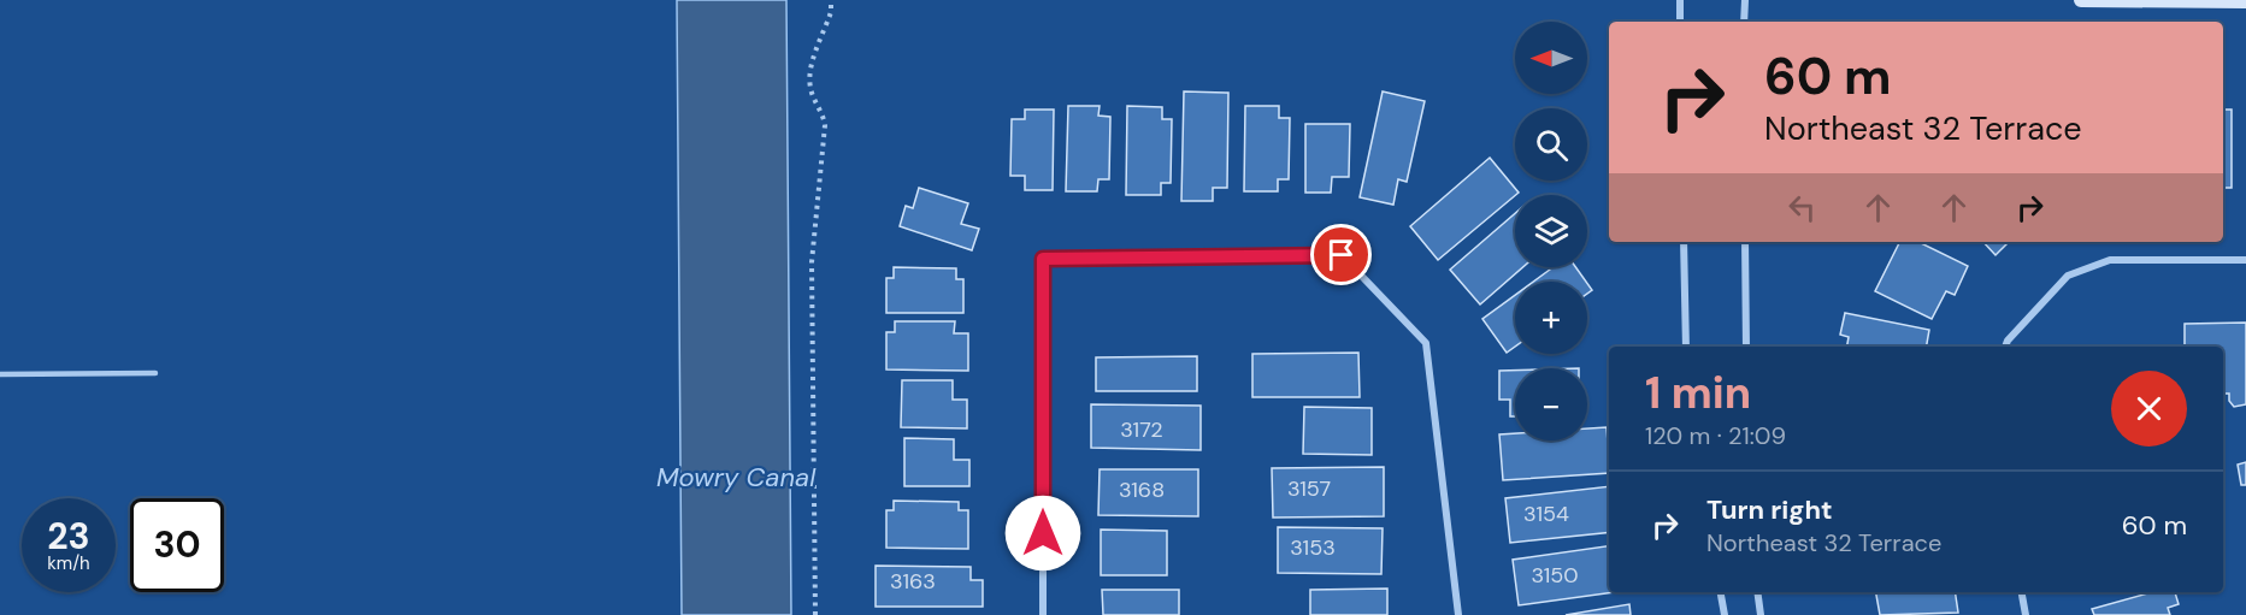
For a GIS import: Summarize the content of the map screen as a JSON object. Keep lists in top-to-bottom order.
{
  "water": ["Mowry Canal"],
  "house_numbers": [
    "3172",
    "3157",
    "3168",
    "3154",
    "3153",
    "3150",
    "3163"
  ],
  "north": "left",
  "page": {
    "map_buttons": ["+", "−"],
    "turn": ["60 m", "Northeast 32 Terrace"],
    "heading": ["1 min", "120 m · 21:09"],
    "list": [
      {
        "name": "Turn right",
        "note": "Northeast 32 Terrace",
        "value": "60 m"
      }
    ],
    "speed": "23 km/h",
    "limit": "30"
  }
}
